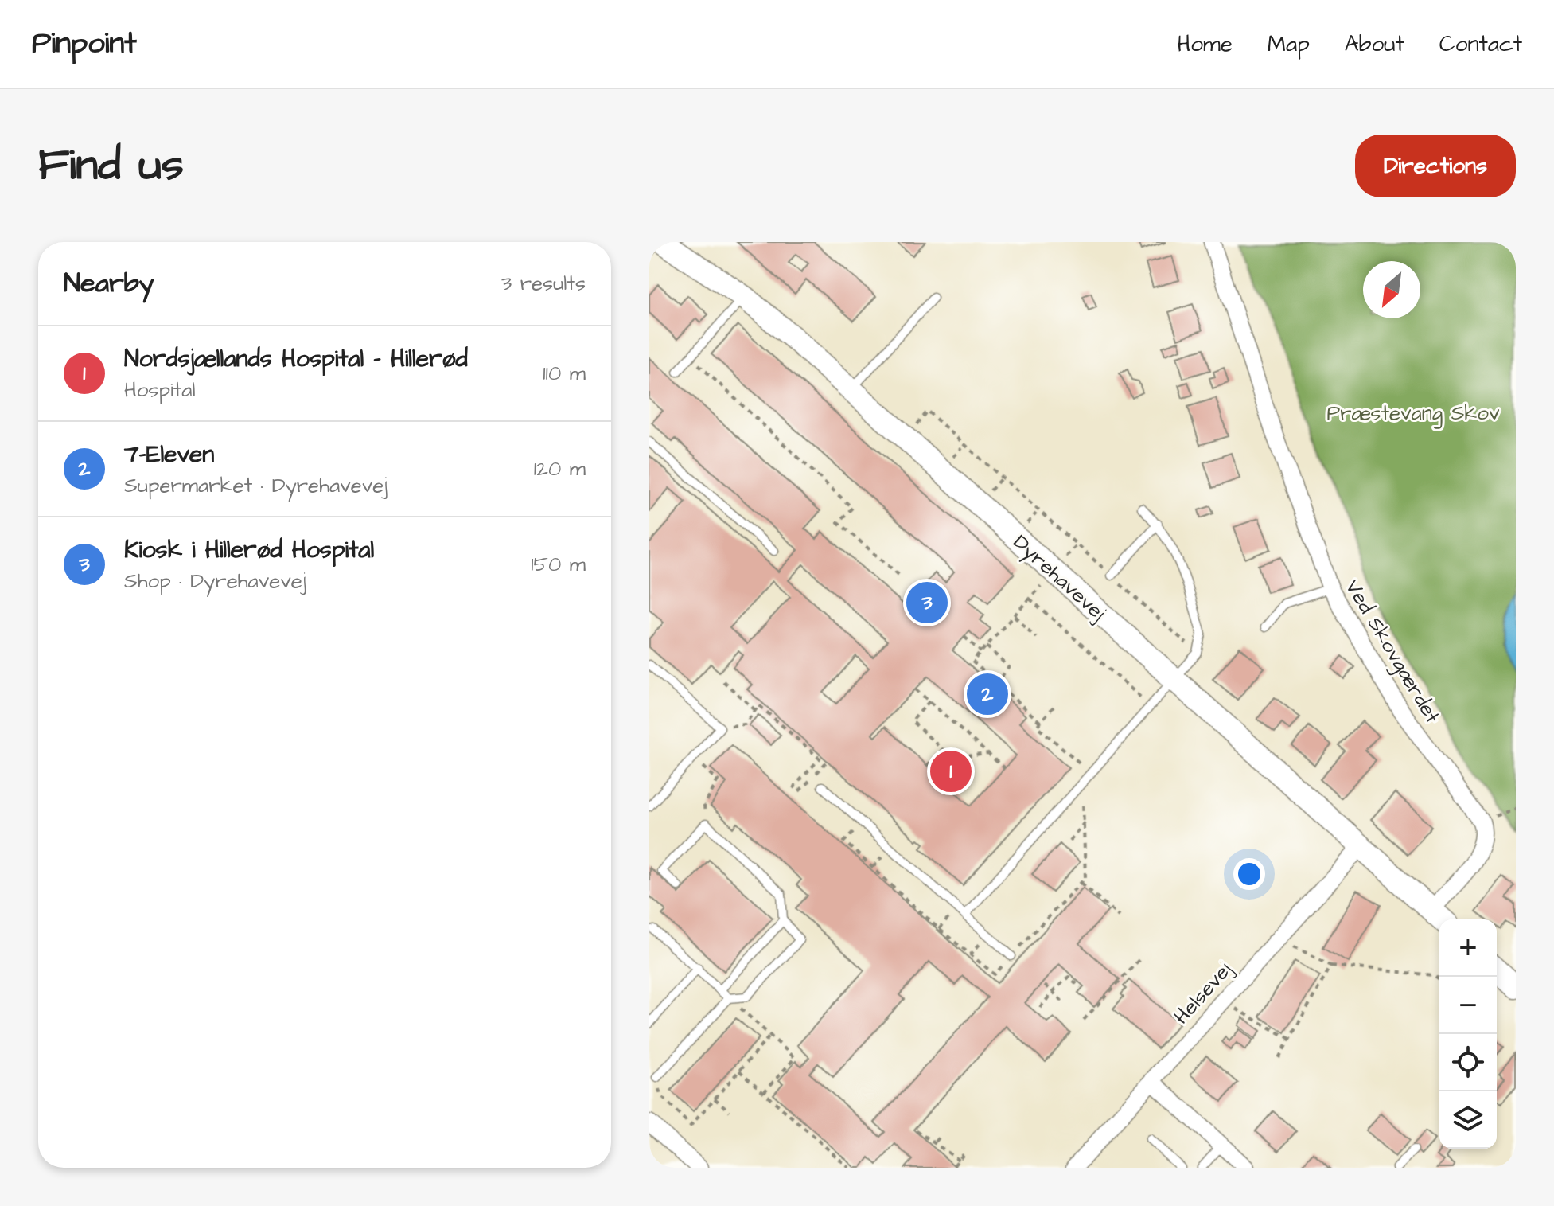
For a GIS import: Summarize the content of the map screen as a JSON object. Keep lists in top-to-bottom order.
{
  "streets": {
    "street": ["Dyrehavevej", "Ved Skovgærdet", "Helsevej"]
  },
  "crossings": [
    ["Dyrehavevej", "Ved Skovgærdet"],
    ["Dyrehavevej", "Helsevej"]
  ],
  "parks": ["Præstevang Skov"],
  "north": "bottom left",
  "page": {
    "header": "Pinpoint",
    "nav": [
      "Home",
      "Map",
      "About",
      "Contact"
    ],
    "title": "Find us",
    "buttons": "Directions",
    "heading": ["Nearby", "3 results"],
    "list": [
      {
        "mark": "1",
        "name": "Nordsjællands Hospital - Hillerød",
        "note": "Hospital",
        "value": "110 m"
      },
      {
        "mark": "2",
        "name": "7-Eleven",
        "note": "Supermarket · Dyrehavevej",
        "value": "120 m"
      },
      {
        "mark": "3",
        "name": "Kiosk i Hillerød Hospital",
        "note": "Shop · Dyrehavevej",
        "value": "150 m"
      }
    ],
    "pins": ["3", "2", "1"],
    "map_buttons": ["+", "−"]
  }
}
